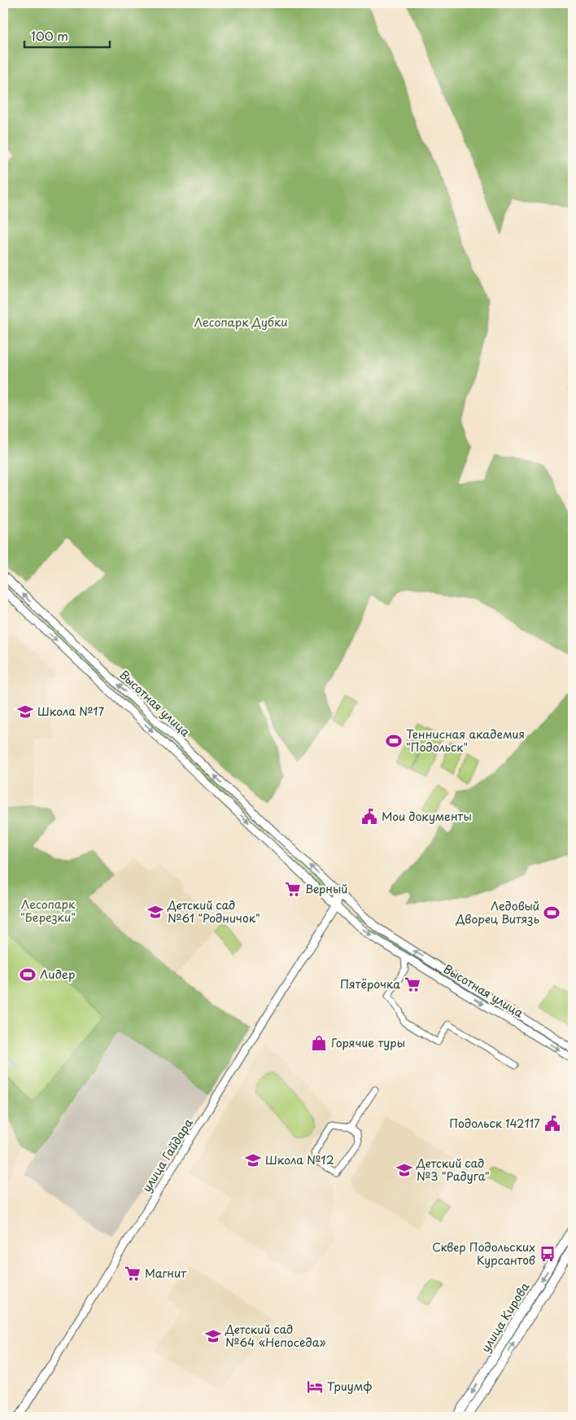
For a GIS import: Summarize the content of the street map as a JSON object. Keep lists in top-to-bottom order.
{
  "streets": {
    "main road": ["улица Кирова"],
    "street": ["Высотная улица", "улица Гайдара"]
  },
  "crossings": [
    ["Высотная улица", "улица Гайдара"]
  ],
  "parks": ["Лесопарк Дубки", "Лесопарк \"Березки\""],
  "places": {
    "school or university": [
      "Школа №17",
      "Детский сад №61 \"Родничок\"",
      "Школа №12",
      "Детский сад №3 \"Радуга\"",
      "Детский сад №64 «Непоседа»"
    ],
    "sports": ["Теннисная академия \"Подольск\"", "Ледовый Дворец Витязь", "Лидер"],
    "public building": ["Мои документы", "Подольск 142117"],
    "supermarket": ["Верный", "Пятёрочка", "Магнит"],
    "shop": ["Горячие туры"],
    "bus stop": ["Сквер Подольских Курсантов"],
    "hotel": ["Триумф"]
  },
  "scale_bar": "100 m"
}
